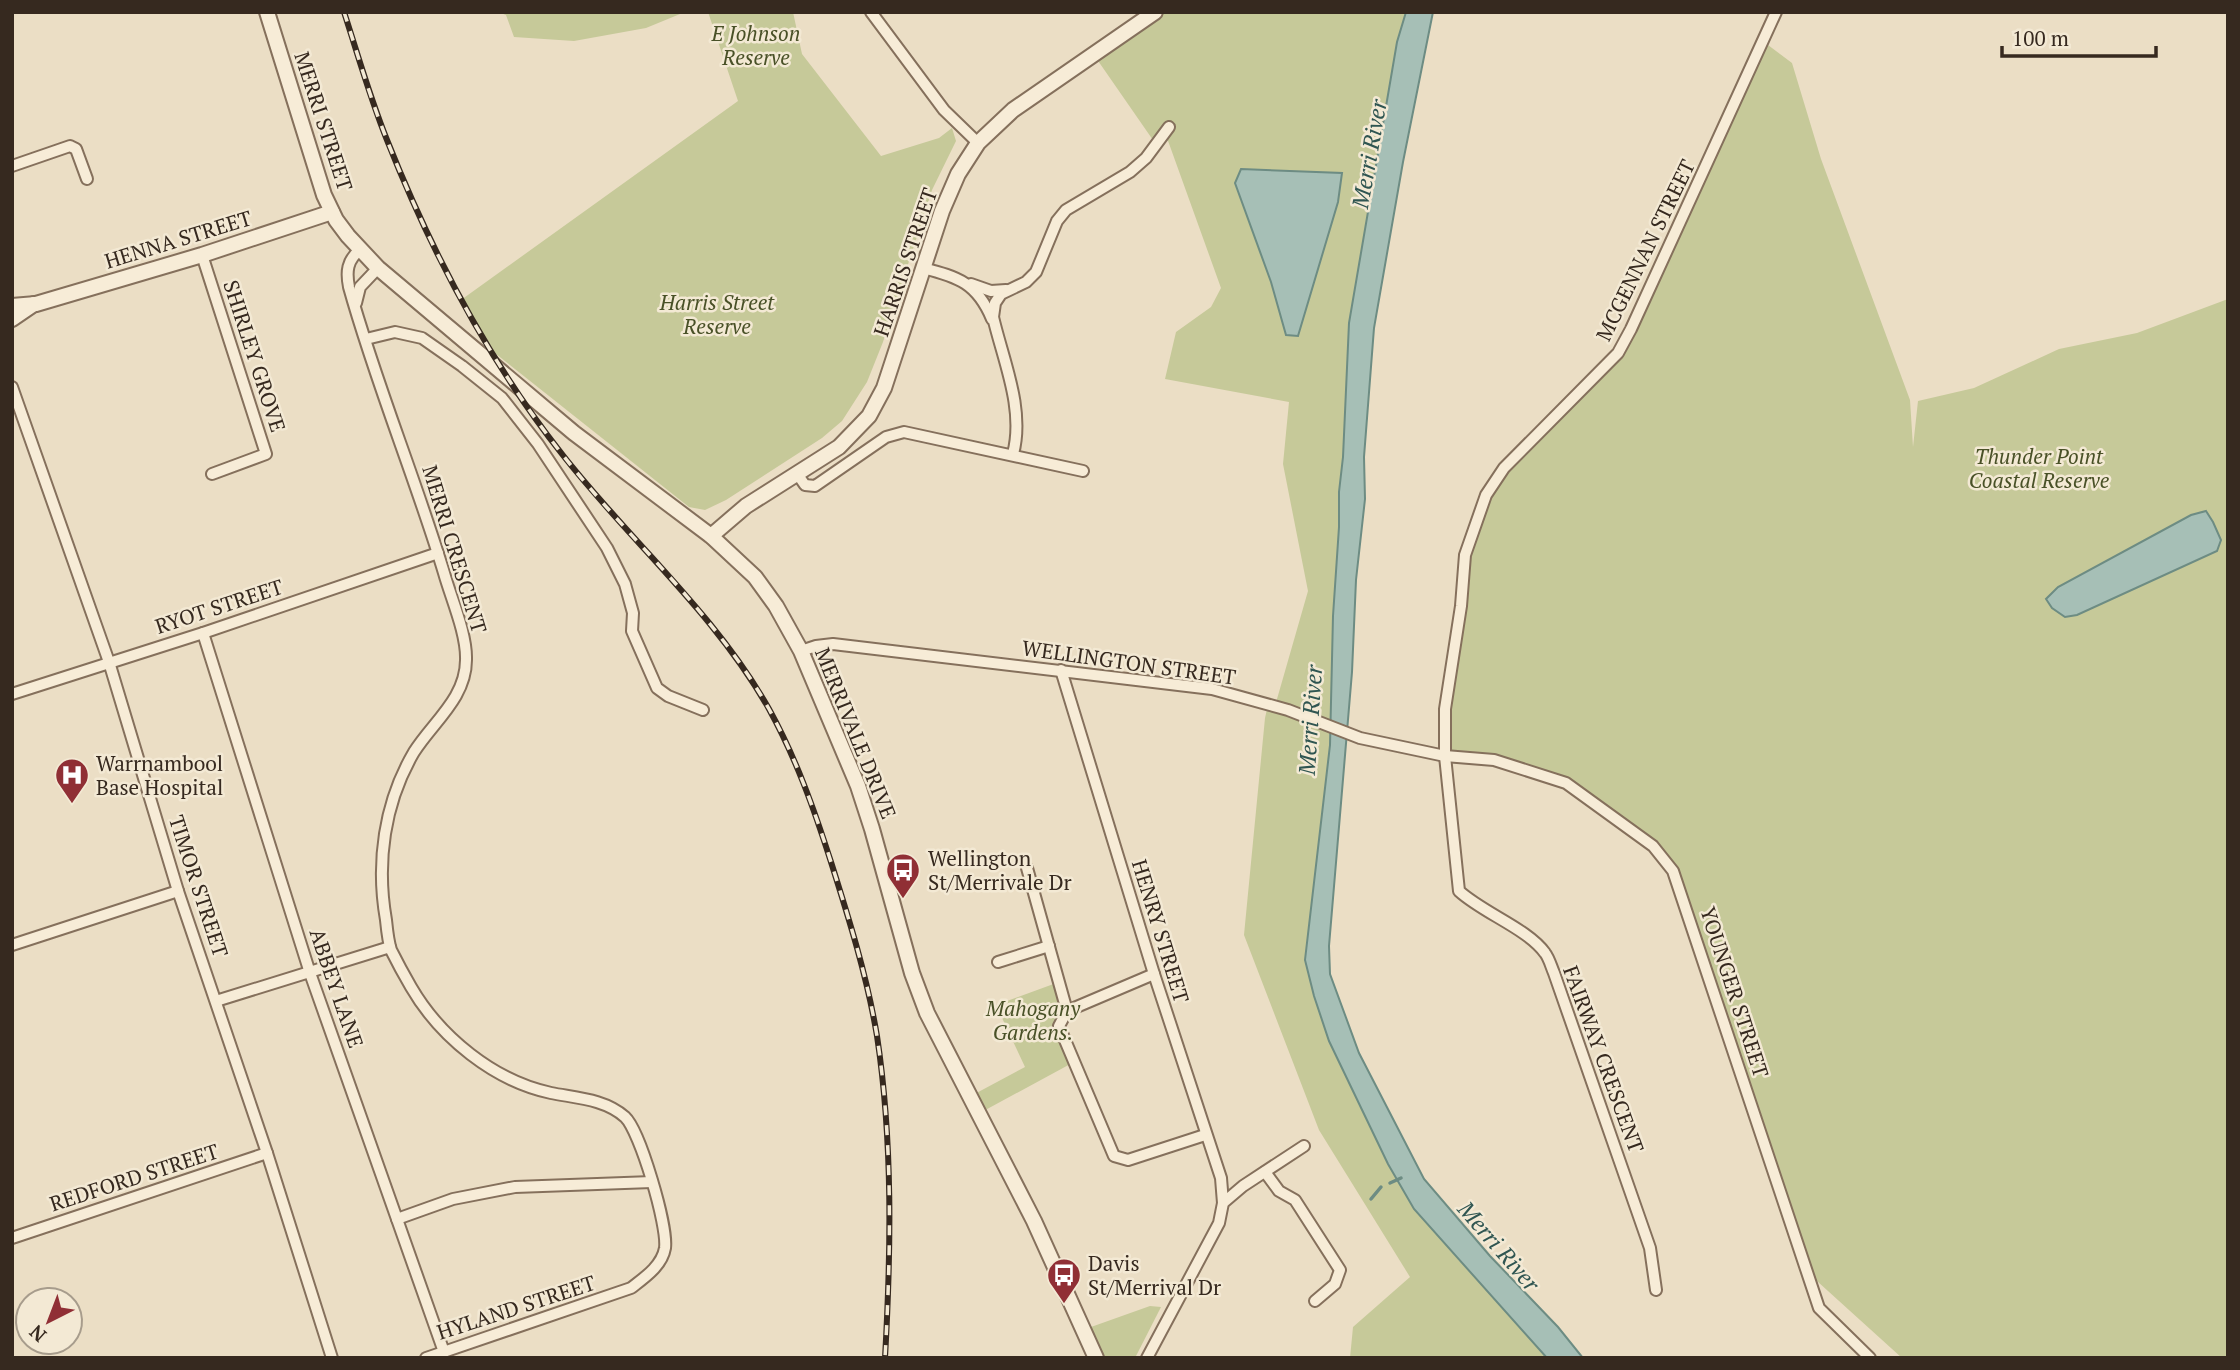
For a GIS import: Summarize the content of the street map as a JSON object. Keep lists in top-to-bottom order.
{
  "streets": {
    "street": [
      "MERRI STREET",
      "HENNA STREET",
      "MCGENNAN STREET",
      "HARRIS STREET",
      "SHIRLEY GROVE",
      "MERRI CRESCENT",
      "RYOT STREET",
      "WELLINGTON STREET",
      "MERRIVALE DRIVE",
      "TIMOR STREET",
      "HENRY STREET",
      "ABBEY LANE",
      "YOUNGER STREET",
      "FAIRWAY CRESCENT",
      "REDFORD STREET",
      "HYLAND STREET"
    ]
  },
  "crossings": [
    ["MERRI STREET", "HENNA STREET"],
    ["MERRI STREET", "MERRI CRESCENT"],
    ["MERRI STREET", "MERRIVALE DRIVE"],
    ["HENNA STREET", "SHIRLEY GROVE"],
    ["MCGENNAN STREET", "WELLINGTON STREET"],
    ["MCGENNAN STREET", "YOUNGER STREET"],
    ["MCGENNAN STREET", "FAIRWAY CRESCENT"],
    ["HARRIS STREET", "MERRIVALE DRIVE"],
    ["MERRI CRESCENT", "RYOT STREET"],
    ["MERRI CRESCENT", "HYLAND STREET"],
    ["RYOT STREET", "TIMOR STREET"],
    ["RYOT STREET", "ABBEY LANE"],
    ["WELLINGTON STREET", "MERRIVALE DRIVE"],
    ["WELLINGTON STREET", "HENRY STREET"],
    ["WELLINGTON STREET", "YOUNGER STREET"],
    ["WELLINGTON STREET", "FAIRWAY CRESCENT"],
    ["TIMOR STREET", "REDFORD STREET"],
    ["ABBEY LANE", "HYLAND STREET"],
    ["YOUNGER STREET", "FAIRWAY CRESCENT"]
  ],
  "water": ["Merri River"],
  "parks": [
    "E Johnson Reserve",
    "Harris Street Reserve",
    "Thunder Point Coastal Reserve",
    "Mahogany Gardens."
  ],
  "places": {
    "hospital": ["Warrnambool Base Hospital"],
    "bus stop": ["Wellington St/Merrivale Dr", "Davis St/Merrival Dr"]
  },
  "scale_bar": "100 m",
  "north": "bottom left"
}
